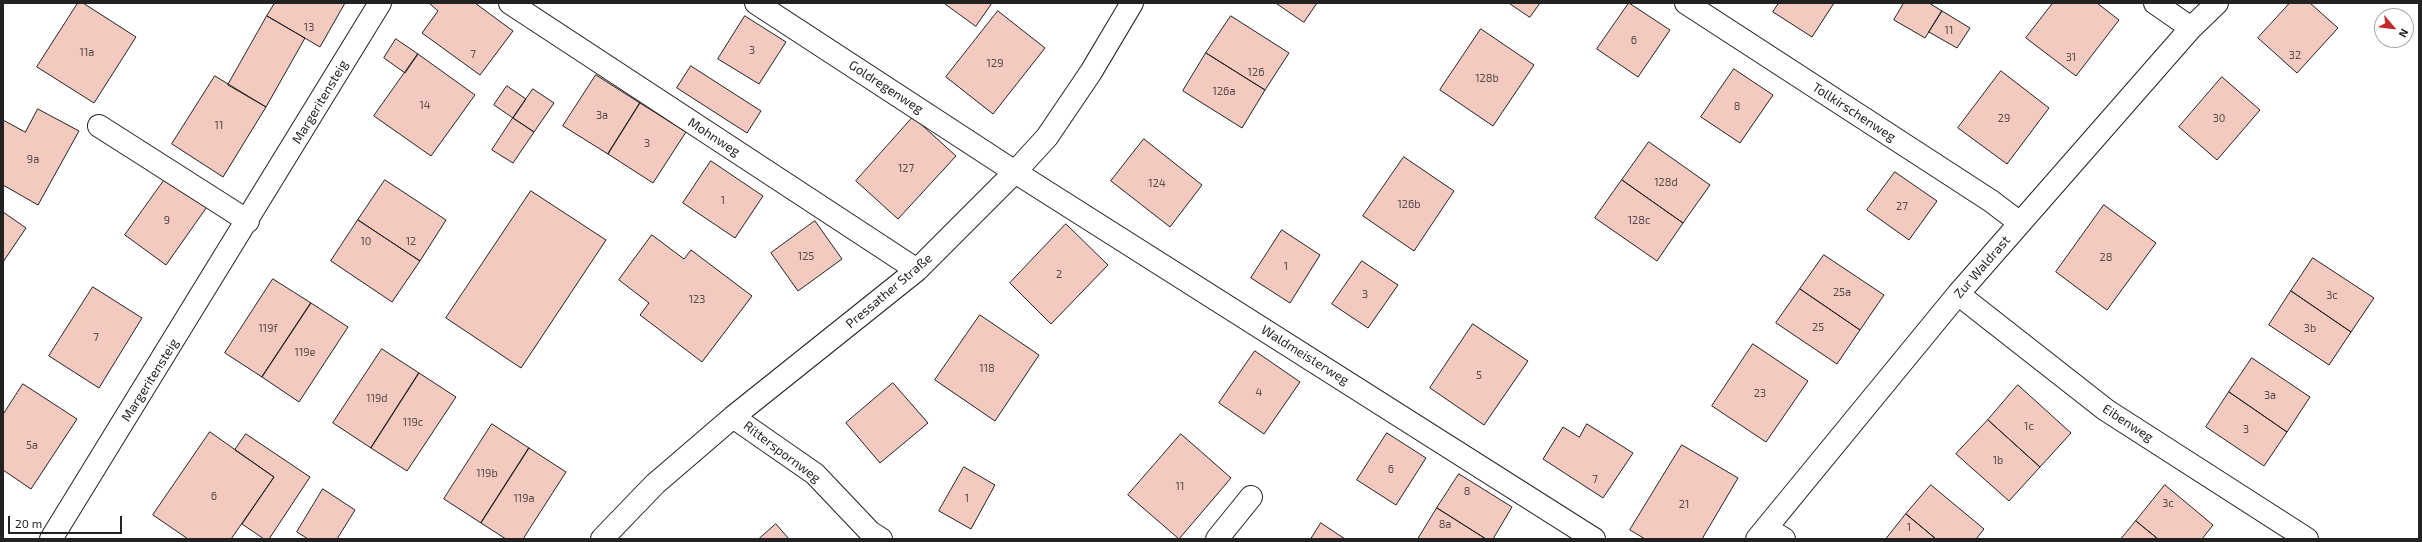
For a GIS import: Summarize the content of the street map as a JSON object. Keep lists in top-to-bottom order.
{
  "streets": {
    "street": [
      "Goldregenweg",
      "Margeritensteig",
      "Tollkirschenweg",
      "Mohnweg",
      "Zur Waldrast",
      "Pressather Straße",
      "Waldmeisterweg",
      "Eibenweg",
      "Ritterspornweg"
    ]
  },
  "crossings": [
    ["Goldregenweg", "Pressather Straße"],
    ["Goldregenweg", "Waldmeisterweg"],
    ["Tollkirschenweg", "Zur Waldrast"],
    ["Mohnweg", "Pressather Straße"],
    ["Zur Waldrast", "Eibenweg"],
    ["Pressather Straße", "Waldmeisterweg"],
    ["Pressather Straße", "Ritterspornweg"]
  ],
  "house_numbers": [
    "13",
    "11",
    "6",
    "3",
    "11a",
    "7",
    "32",
    "31",
    "129",
    "126",
    "128b",
    "126a",
    "14",
    "8",
    "3a",
    "29",
    "30",
    "11",
    "3",
    "9a",
    "127",
    "128d",
    "124",
    "1",
    "126b",
    "27",
    "9",
    "128c",
    "10",
    "12",
    "125",
    "28",
    "1",
    "2",
    "25a",
    "3",
    "3c",
    "123",
    "25",
    "119f",
    "3b",
    "7",
    "119e",
    "118",
    "5",
    "4",
    "23",
    "3a",
    "119d",
    "119c",
    "1c",
    "3",
    "5a",
    "1b",
    "6",
    "119b",
    "7",
    "11",
    "8",
    "6",
    "119a",
    "1",
    "3c",
    "21",
    "8a",
    "1"
  ],
  "scale_bar": "20 m",
  "north": "bottom right"
}
